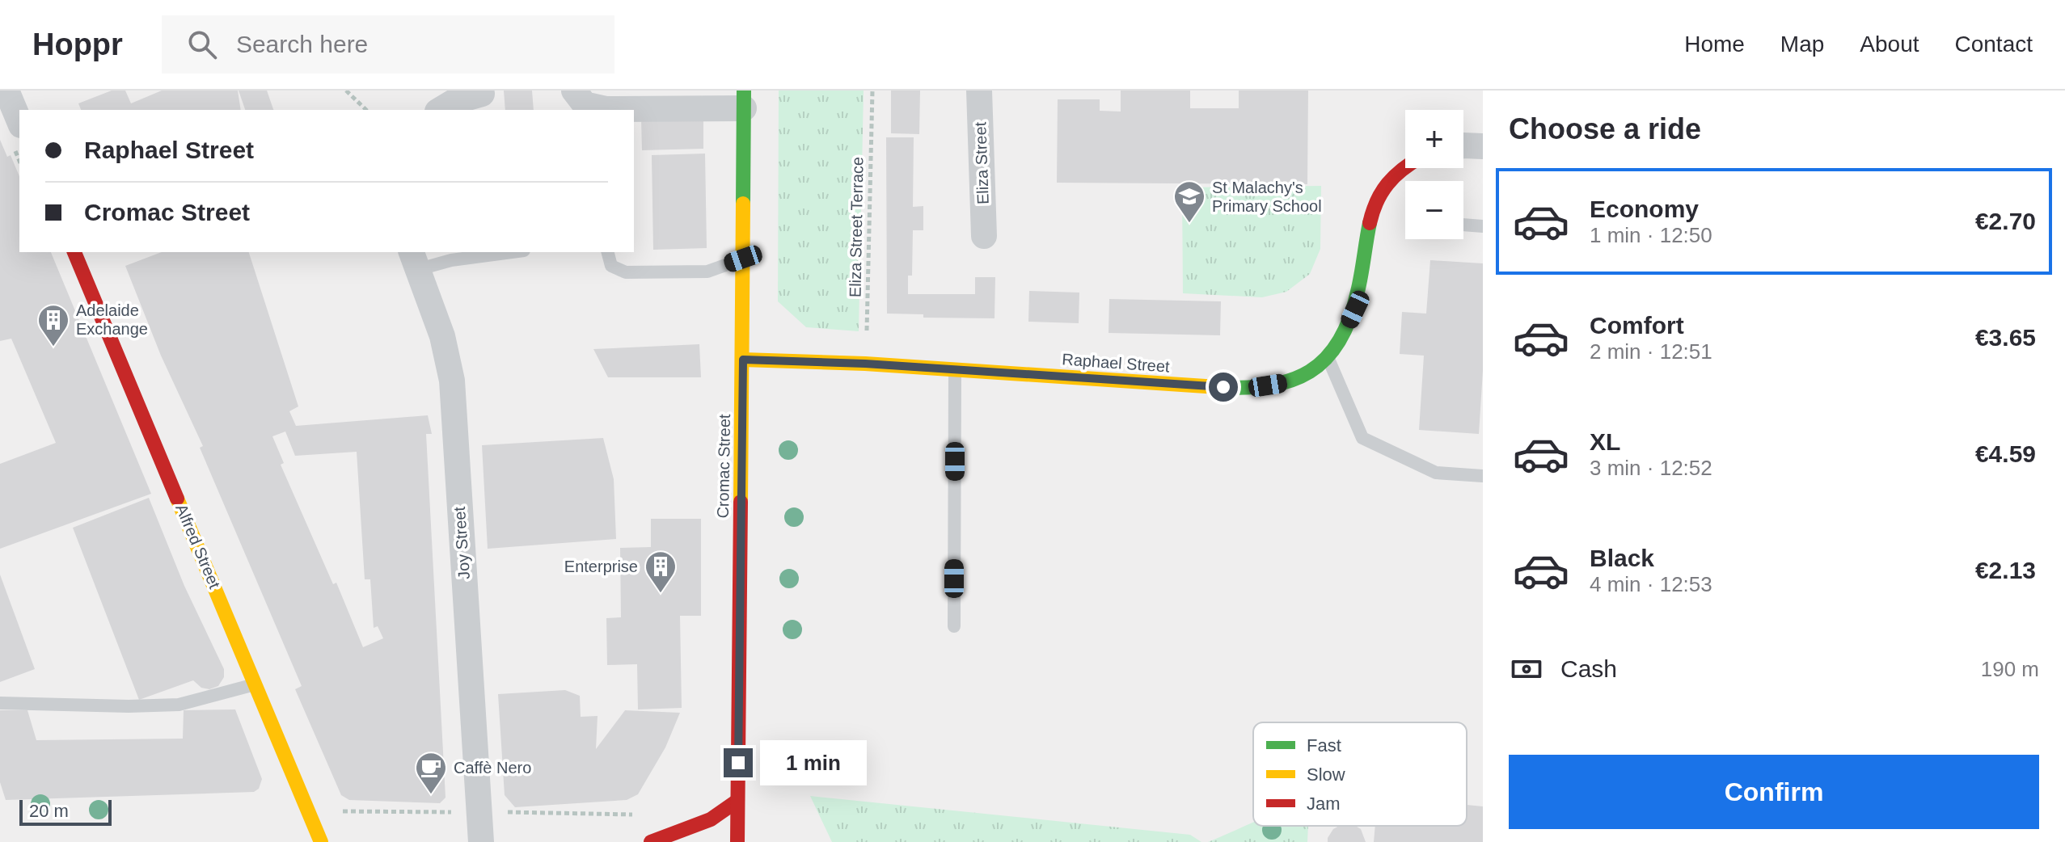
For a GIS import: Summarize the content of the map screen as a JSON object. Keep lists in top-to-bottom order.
{
  "streets": {
    "street": [
      "Eliza Street",
      "Raphael Street",
      "Cromac Street",
      "Joy Street",
      "Alfred Street"
    ],
    "path": ["Eliza Street Terrace"]
  },
  "crossings": [
    ["Eliza Street Terrace", "Raphael Street"],
    ["Raphael Street", "Cromac Street"]
  ],
  "places": {
    "school or university": ["St Malachy's Primary School"],
    "building": ["Adelaide Exchange", "Enterprise"],
    "cafe": ["Caffè Nero"]
  },
  "legend": ["Fast", "Slow", "Jam"],
  "scale_bar": "20 m",
  "page": {
    "header": "Hoppr",
    "search": "Search here",
    "nav": [
      "Home",
      "Map",
      "About",
      "Contact"
    ],
    "heading": "Choose a ride",
    "map_buttons": ["+", "−"],
    "banner": ["Raphael Street", "Cromac Street"],
    "list": [
      {
        "name": "Economy",
        "note": "1 min · 12:50",
        "value": "€2.70"
      },
      {
        "name": "Comfort",
        "note": "2 min · 12:51",
        "value": "€3.65"
      },
      {
        "name": "XL",
        "note": "3 min · 12:52",
        "value": "€4.59"
      },
      {
        "name": "Black",
        "note": "4 min · 12:53",
        "value": "€2.13"
      }
    ],
    "pay": ["Cash", "190 m"],
    "bubble": "1 min",
    "buttons": "Confirm",
    "scale": "20 m"
  }
}
